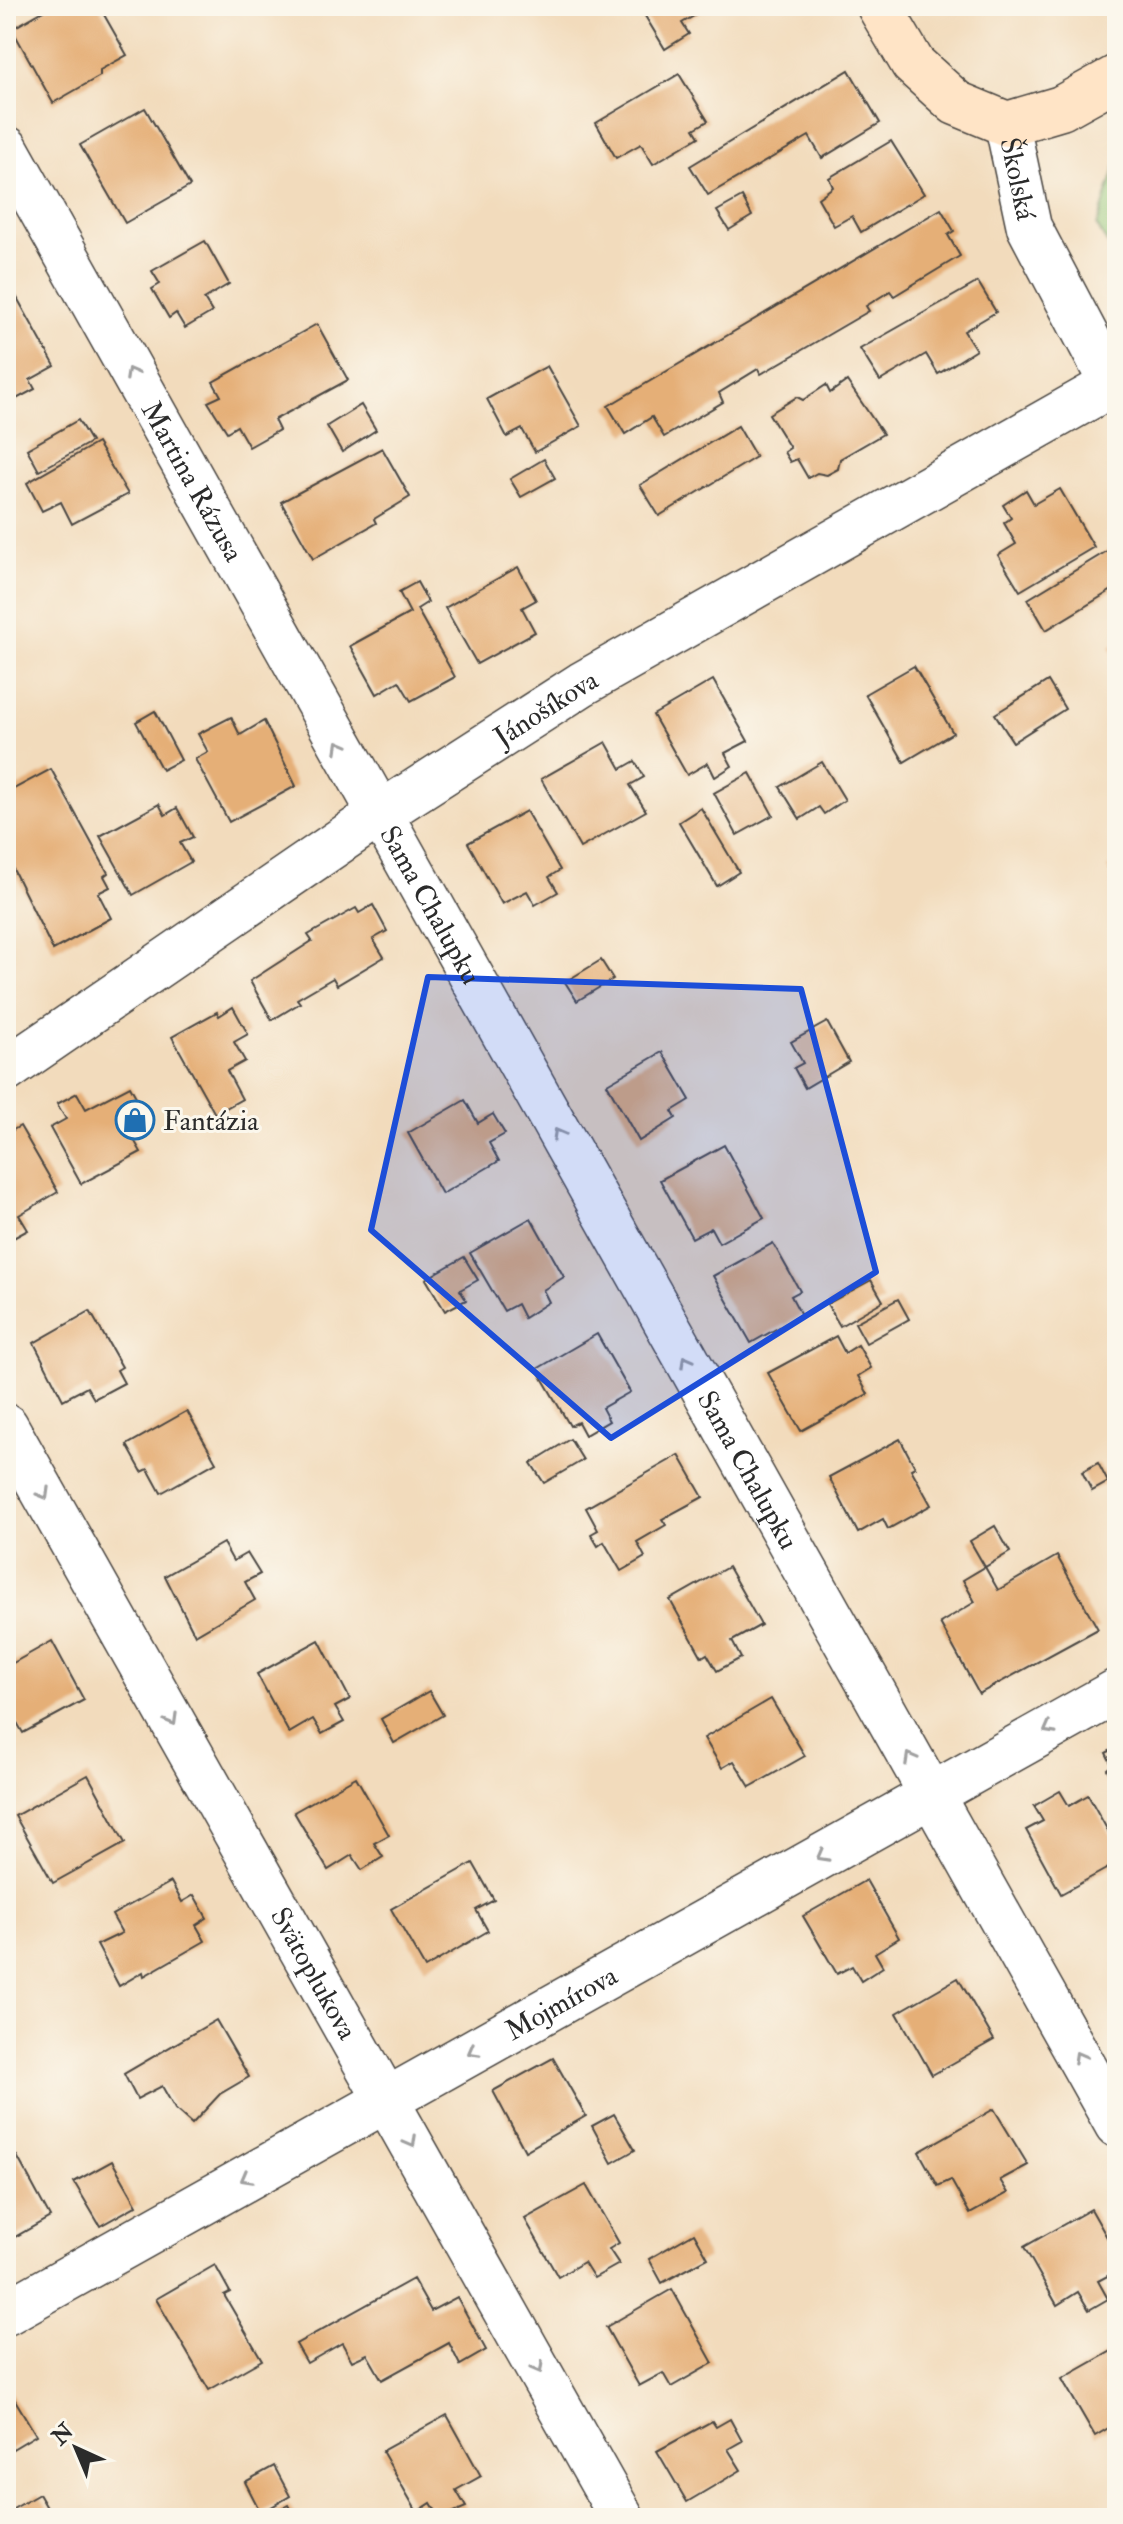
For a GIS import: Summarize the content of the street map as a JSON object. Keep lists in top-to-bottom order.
{
  "streets": {
    "street": [
      "Školská",
      "Martina Rázusa",
      "Jánošíkova",
      "Sama Chalupku",
      "Svätoplukova",
      "Mojmírova"
    ]
  },
  "crossings": [
    ["Školská", "Jánošíkova"],
    ["Martina Rázusa", "Jánošíkova"],
    ["Martina Rázusa", "Sama Chalupku"],
    ["Jánošíkova", "Sama Chalupku"],
    ["Sama Chalupku", "Mojmírova"],
    ["Svätoplukova", "Mojmírova"]
  ],
  "one_way": [
    "Martina Rázusa",
    "Sama Chalupku",
    "Svätoplukova",
    "Mojmírova"
  ],
  "places": {
    "shop": ["Fantázia"]
  },
  "north": "top left"
}
